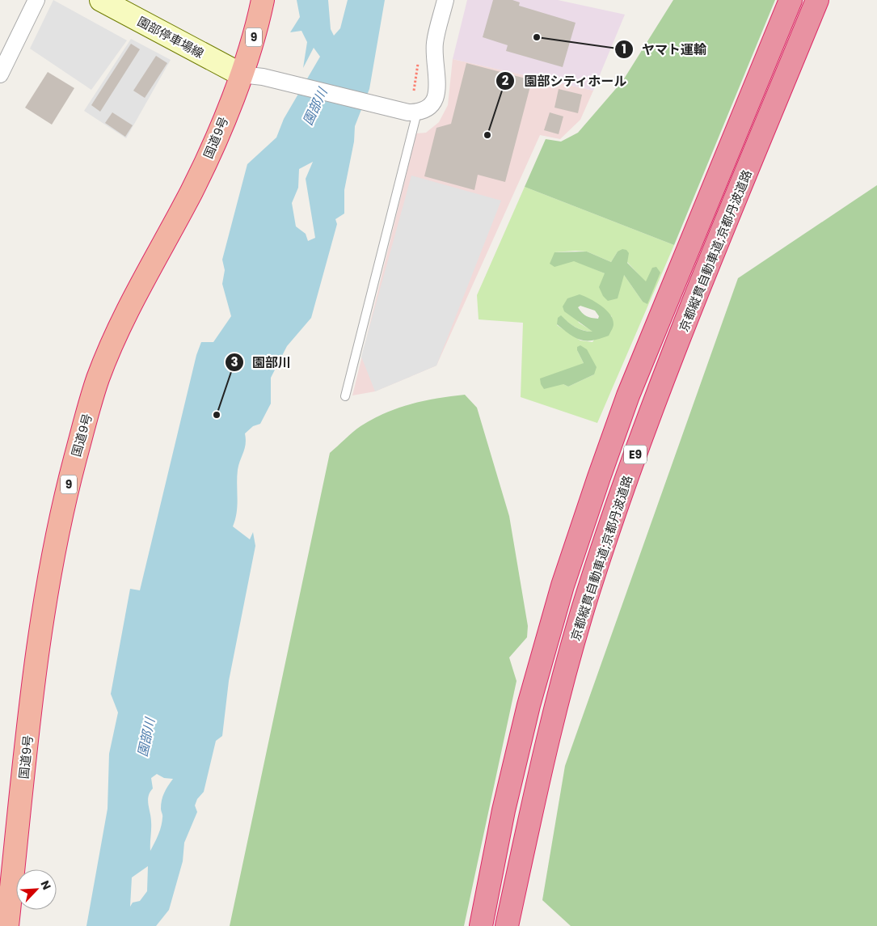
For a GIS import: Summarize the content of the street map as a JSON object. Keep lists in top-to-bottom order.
{
  "streets": {
    "highway": [
      "9",
      "国道9号",
      "京都縦貫自動車道;京都丹波道路",
      "E9"
    ],
    "main road": ["園部停車場線"]
  },
  "crossings": [
    ["園部停車場線", "国道9号"]
  ],
  "water": ["園部川"],
  "places": ["ヤマト運輸", "園部シティホール", "園部川"],
  "north": "top right"
}
